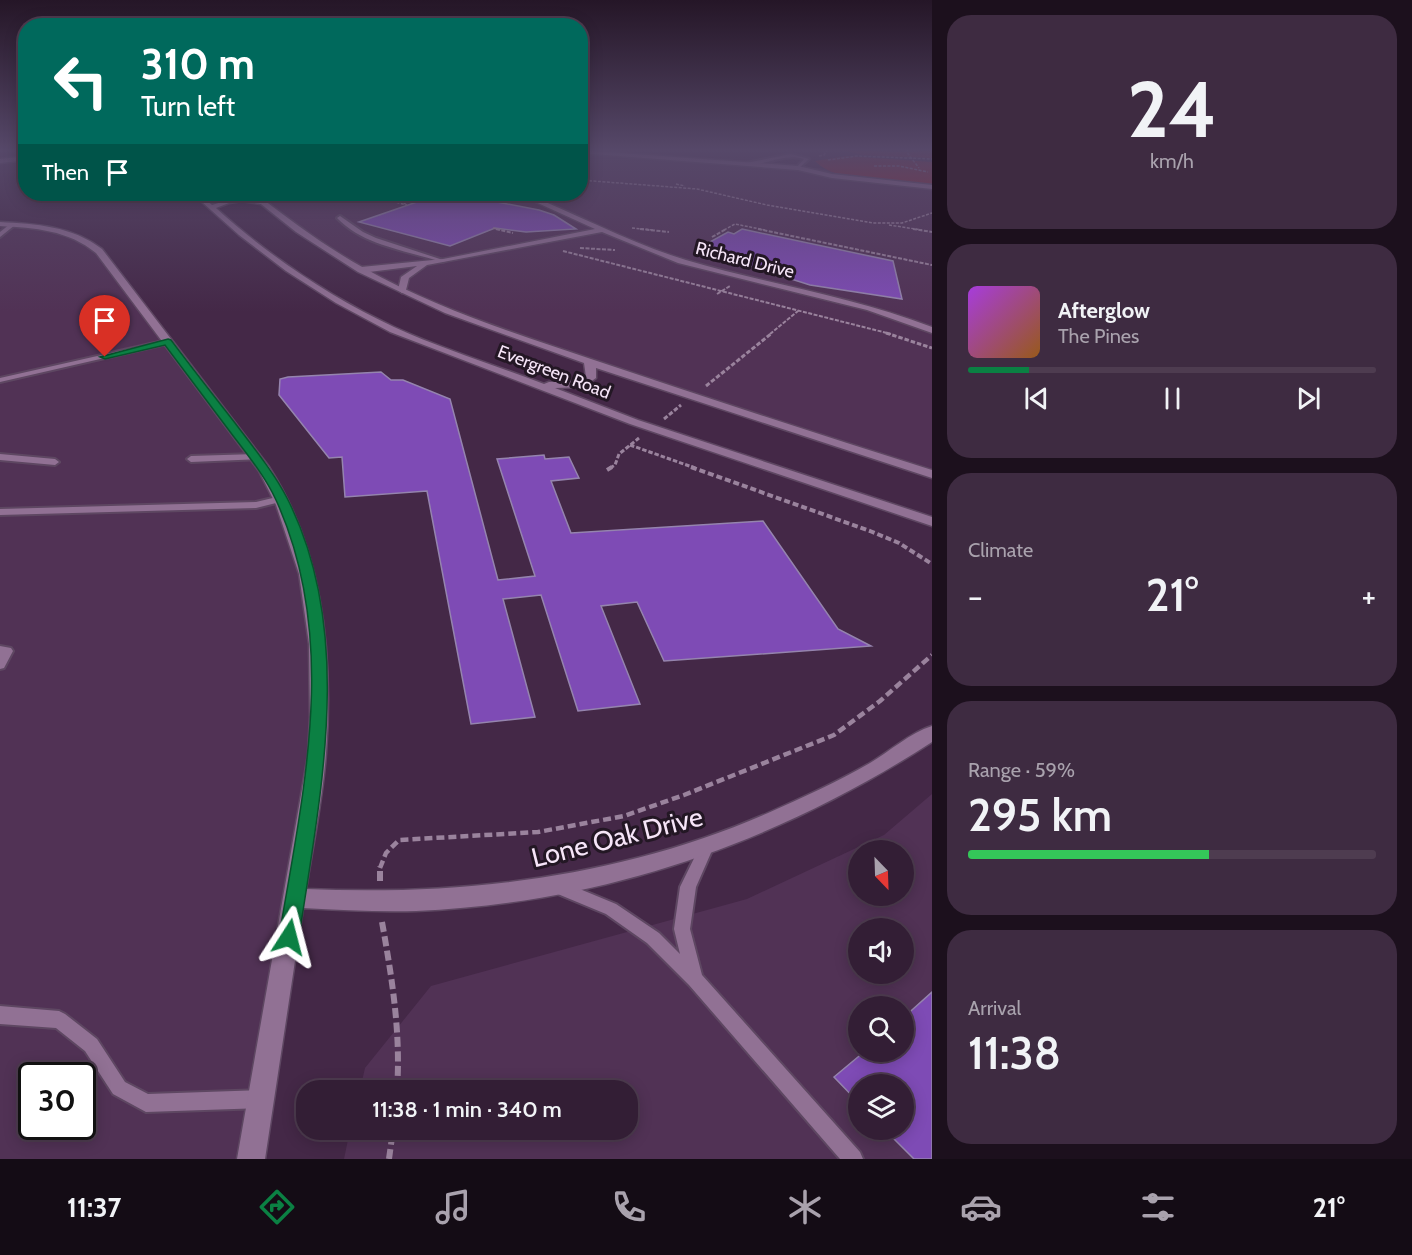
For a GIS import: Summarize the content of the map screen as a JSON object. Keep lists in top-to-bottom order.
{
  "streets": {
    "street": ["Richard Drive", "Evergreen Road", "Lone Oak Drive"]
  },
  "north": "bottom right",
  "page": {
    "tile": [
      ["24", "km/h"],
      "Climate",
      ["Range · 59%", "295 km"],
      ["Arrival", "11:38"]
    ],
    "turn": ["310 m", "Turn left"],
    "then": "Then",
    "song": ["Afterglow", "The Pines"],
    "heat": ["−", "21°", "+"],
    "limit": "30",
    "trip": "11:38 · 1 min · 340 m",
    "tabs": ["11:37", "21°"]
  }
}
